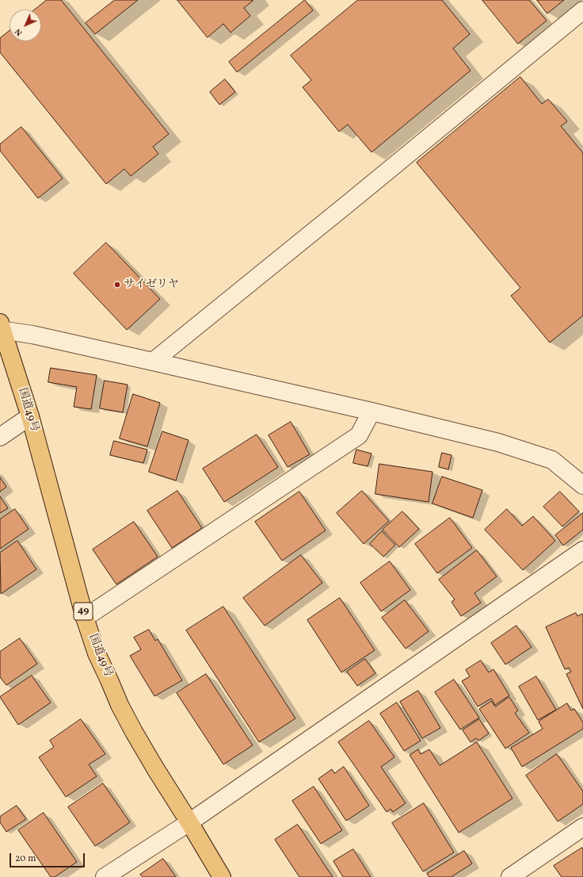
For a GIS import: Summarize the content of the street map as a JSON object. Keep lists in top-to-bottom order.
{
  "streets": {
    "highway": ["国道49号", "49"]
  },
  "places": ["サイゼリヤ"],
  "scale_bar": "20 m",
  "north": "bottom left"
}
